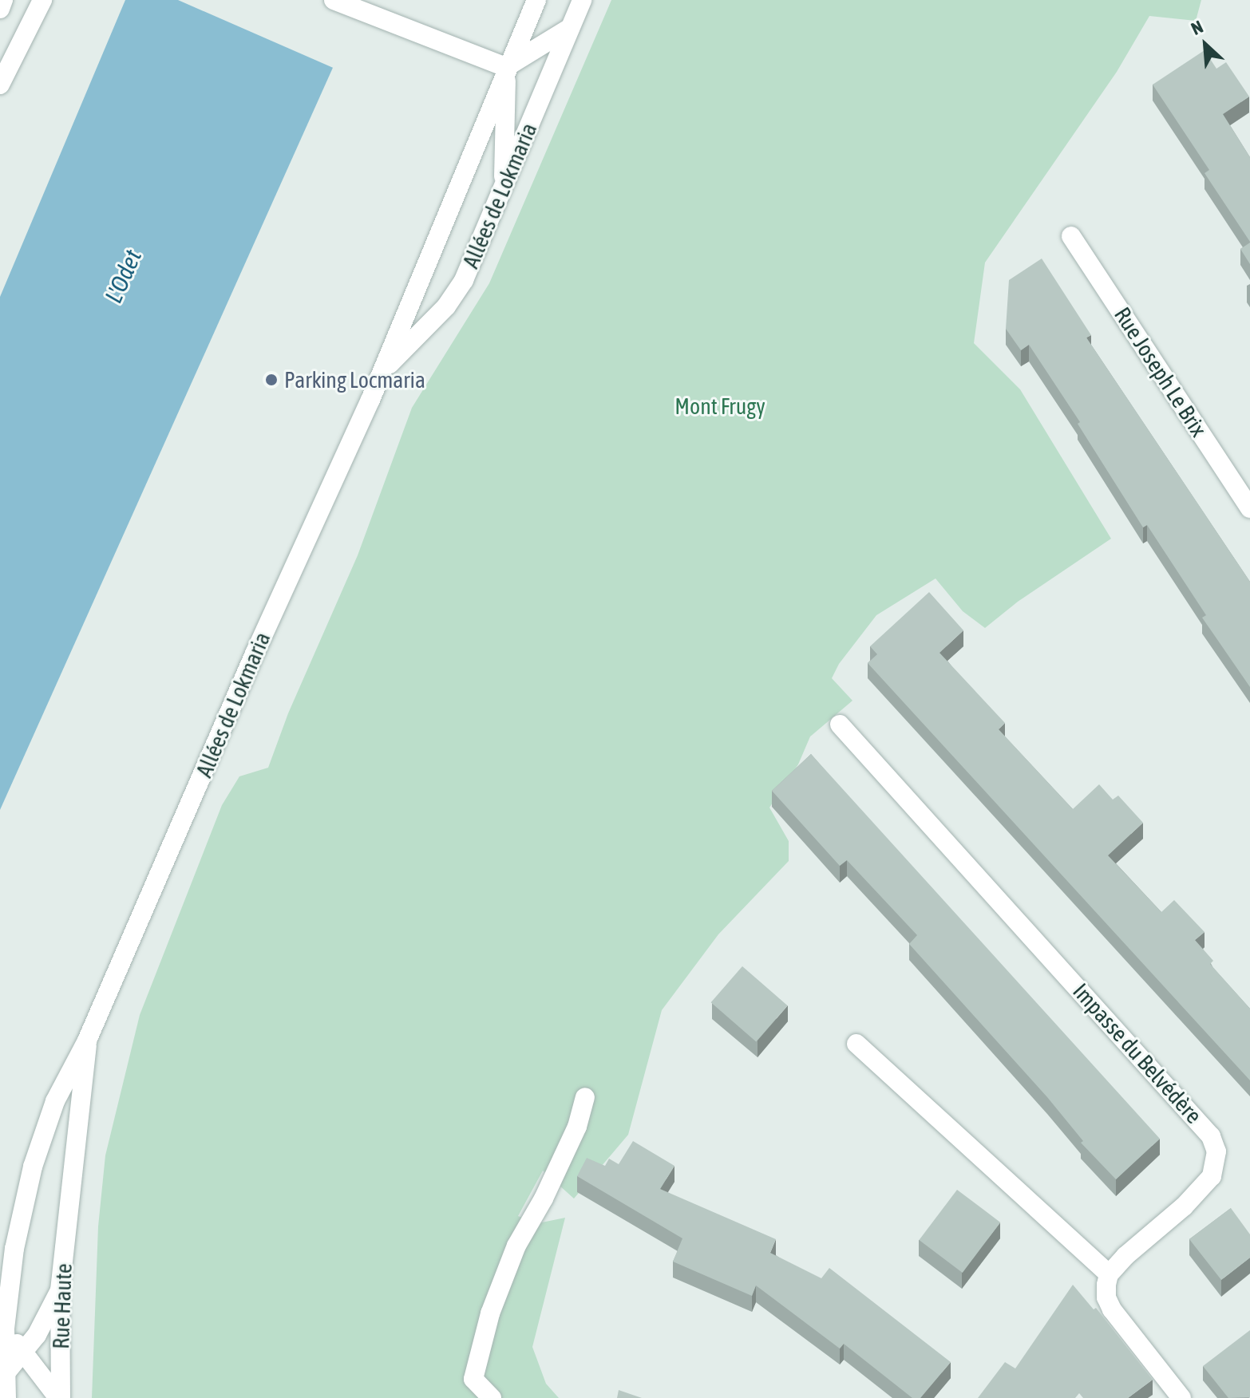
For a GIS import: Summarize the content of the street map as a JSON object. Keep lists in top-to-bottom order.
{
  "streets": {
    "main road": [
      "Allées de Lokmaria",
      "Rue Joseph Le Brix",
      "Impasse du Belvédère",
      "Rue Haute"
    ]
  },
  "crossings": [
    ["Allées de Lokmaria", "Rue Haute"]
  ],
  "water": ["L'Odet"],
  "parks": ["Mont Frugy"],
  "places": ["Parking Locmaria"],
  "north": "top left"
}
